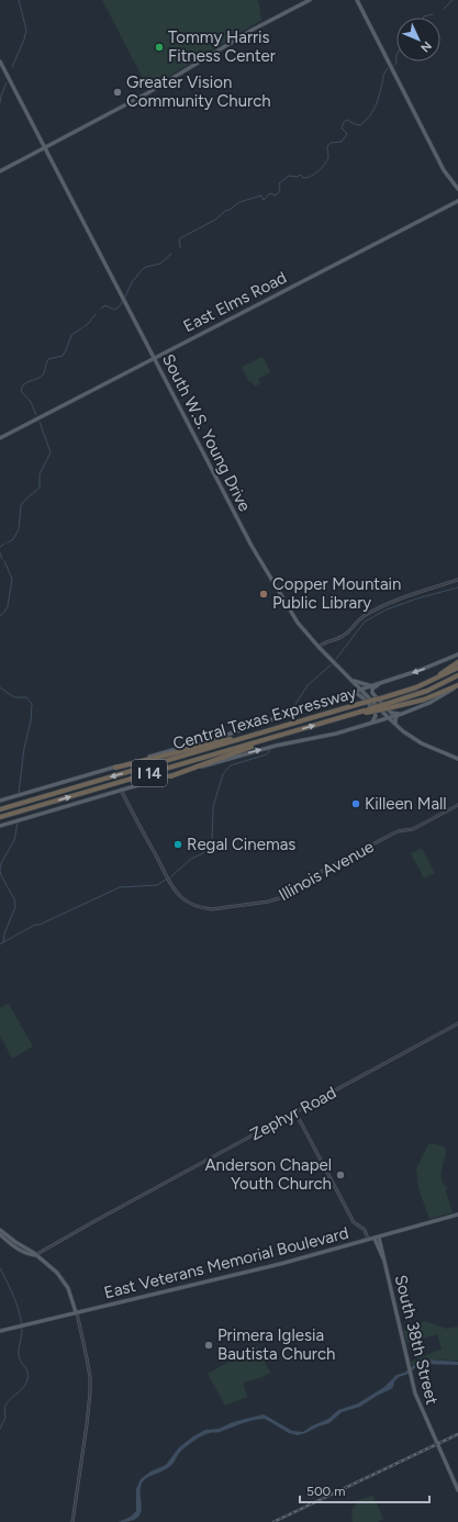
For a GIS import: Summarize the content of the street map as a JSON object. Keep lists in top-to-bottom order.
{
  "streets": {
    "highway": ["Central Texas Expressway", "I 14"],
    "main road": [
      "East Elms Road",
      "South W.S. Young Drive",
      "East Veterans Memorial Boulevard",
      "South 38th Street"
    ],
    "street": ["Illinois Avenue", "Zephyr Road"]
  },
  "crossings": [
    ["East Elms Road", "South W.S. Young Drive"],
    ["East Veterans Memorial Boulevard", "South 38th Street"]
  ],
  "places": [
    "Tommy Harris Fitness Center",
    "Greater Vision Community Church",
    "Copper Mountain Public Library",
    "Killeen Mall",
    "Regal Cinemas",
    "Anderson Chapel Youth Church",
    "Primera Iglesia Bautista Church"
  ],
  "scale_bar": "500 m",
  "north": "bottom right"
}
